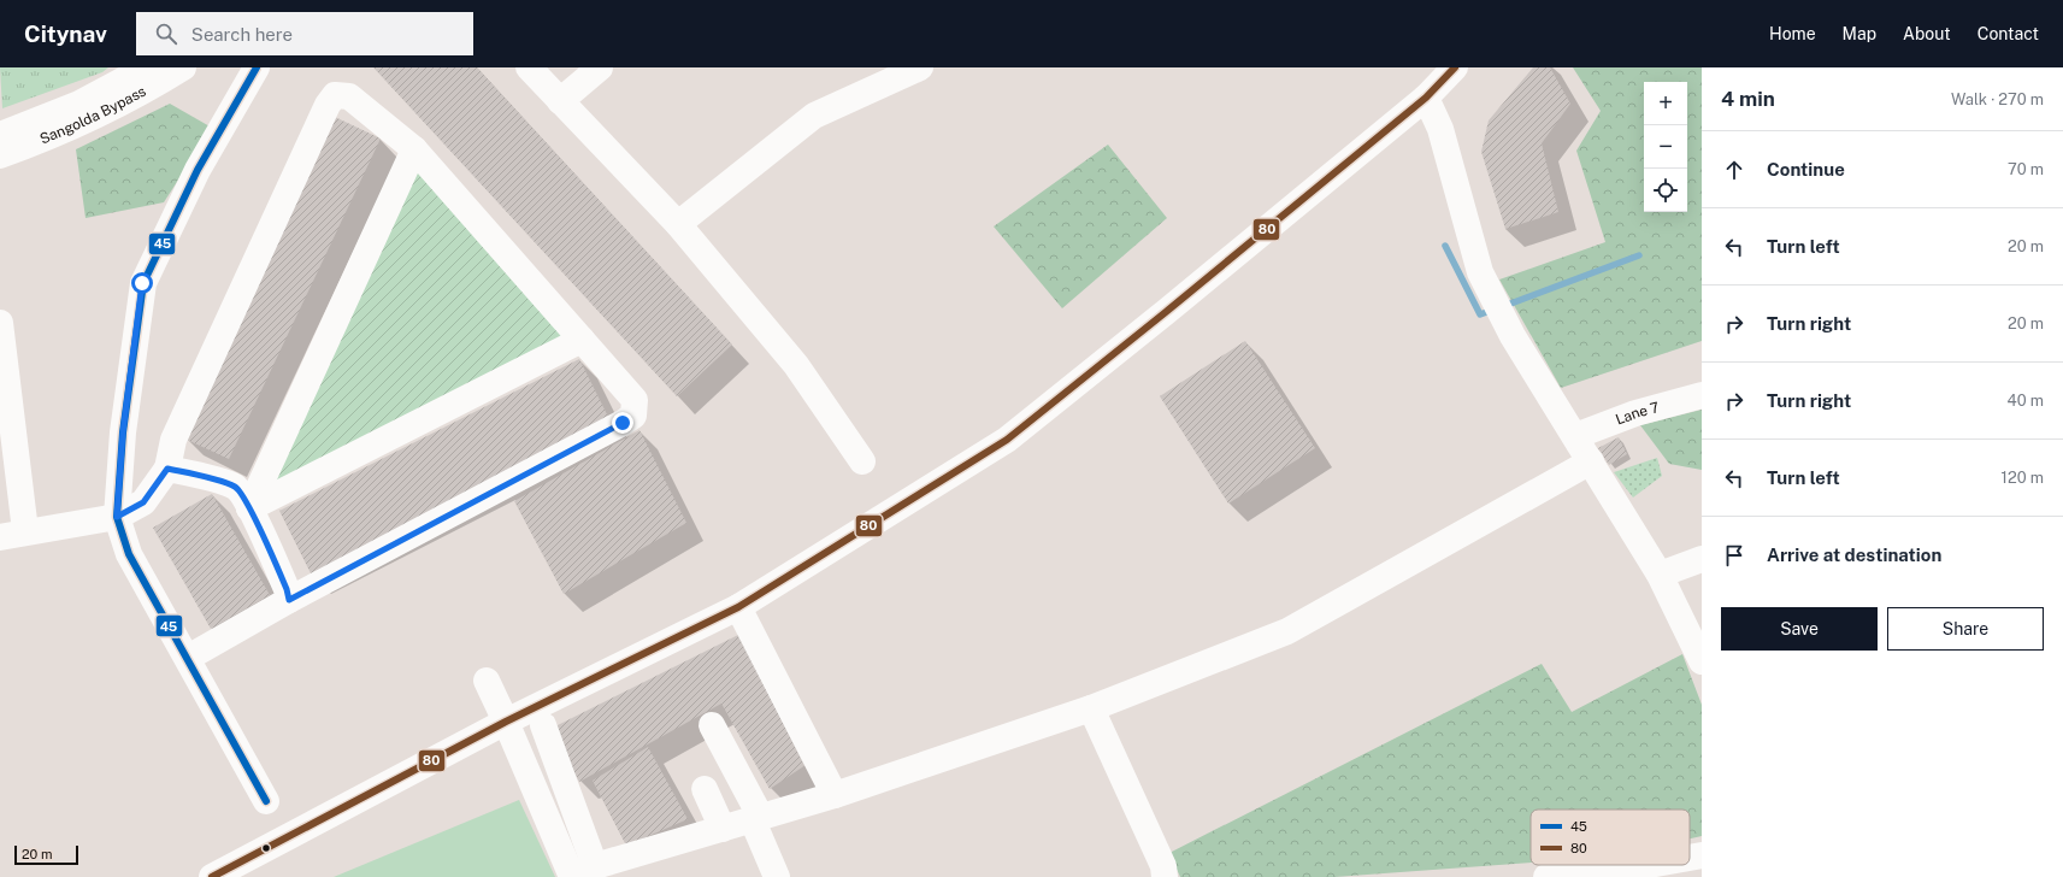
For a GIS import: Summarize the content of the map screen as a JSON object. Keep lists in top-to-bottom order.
{
  "streets": {
    "main road": ["Sangolda Bypass", "Lane 7"]
  },
  "lines": ["transit line 45", "transit line 80"],
  "legend": ["45", "80"],
  "scale_bar": "20 m",
  "page": {
    "header": "Citynav",
    "search": "Search here",
    "nav": [
      "Home",
      "Map",
      "About",
      "Contact"
    ],
    "heading": ["4 min", "Walk · 270 m"],
    "map_buttons": ["+", "−"],
    "list": [
      ["Continue", "70 m"],
      ["Turn left", "20 m"],
      ["Turn right", "20 m"],
      ["Turn right", "40 m"],
      ["Turn left", "120 m"],
      "Arrive at destination"
    ],
    "buttons": ["Save", "Share"],
    "scale": "20 m"
  }
}
